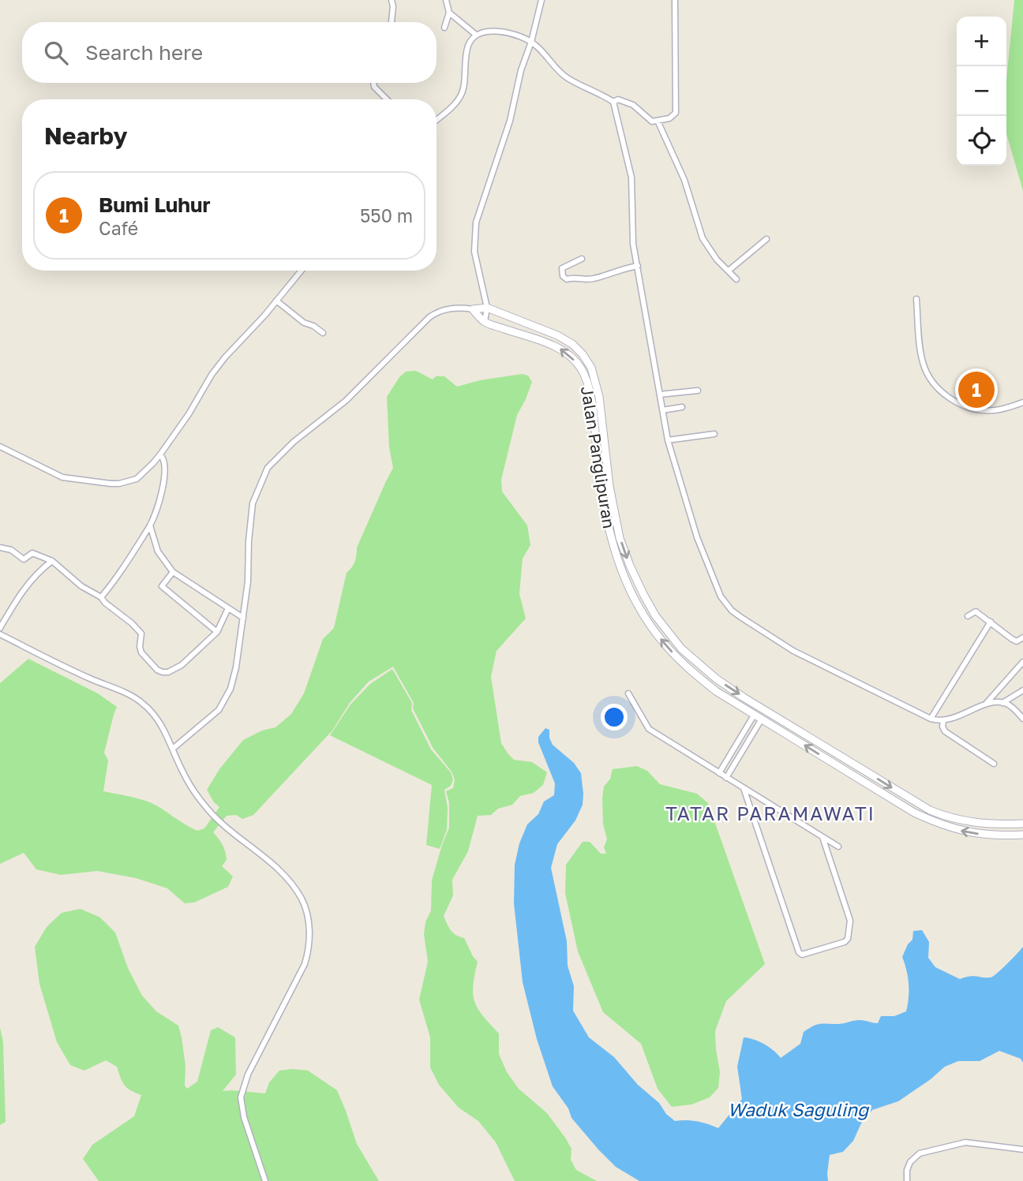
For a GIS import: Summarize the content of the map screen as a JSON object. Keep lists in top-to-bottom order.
{
  "streets": {
    "main road": ["Jalan Panglipuran"]
  },
  "districts": ["TATAR PARAMAWATI"],
  "water": ["Waduk Saguling"],
  "page": {
    "map_buttons": ["+", "−"],
    "search": "Search here",
    "heading": "Nearby",
    "list": [
      {
        "mark": "1",
        "name": "Bumi Luhur",
        "note": "Café",
        "value": "550 m"
      }
    ],
    "pins": "1"
  }
}
